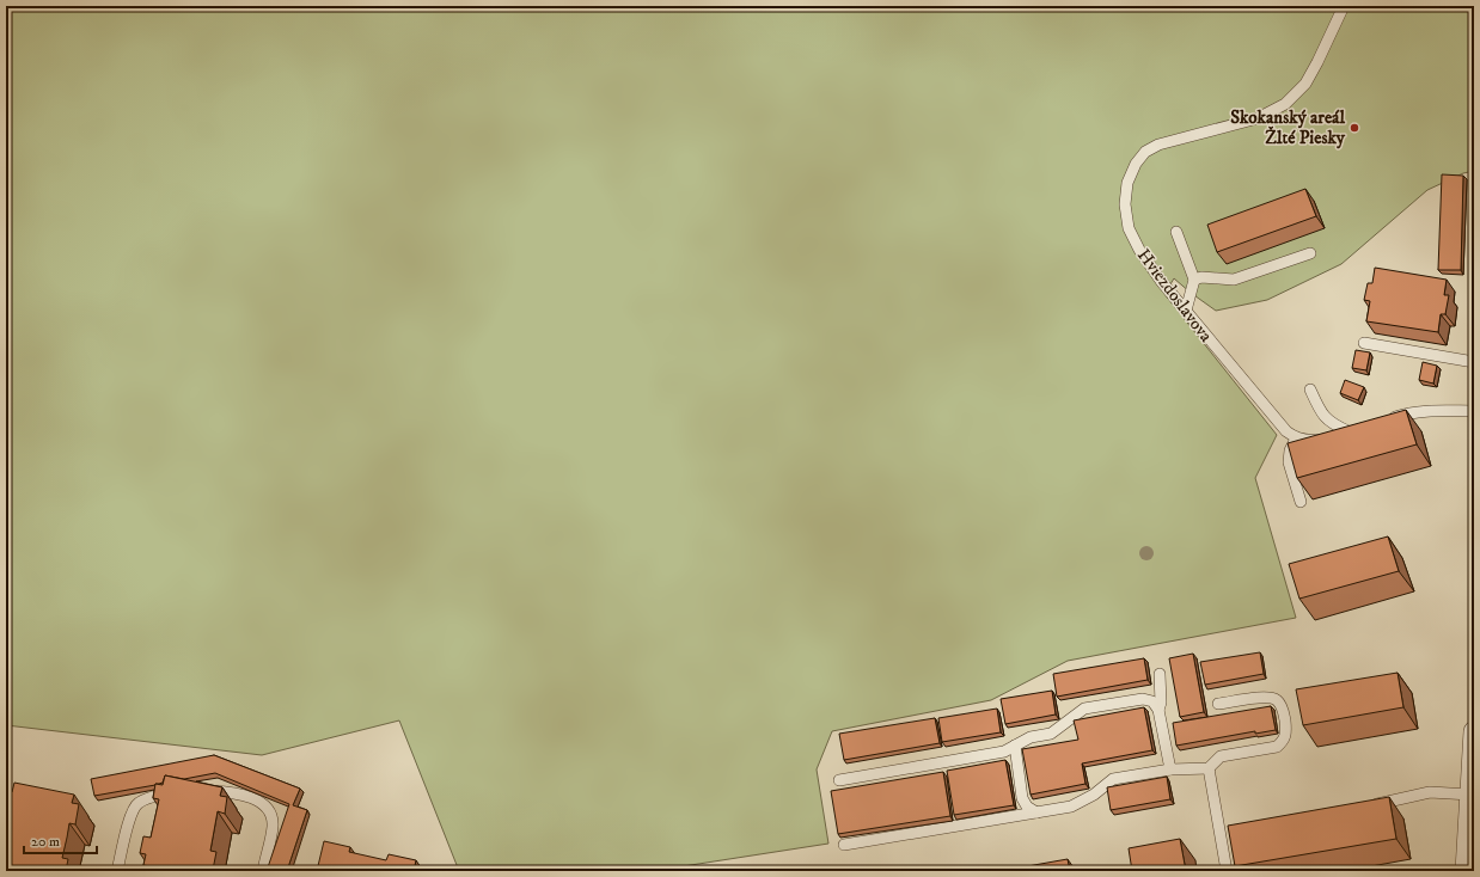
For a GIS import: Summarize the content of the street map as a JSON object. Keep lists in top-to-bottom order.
{
  "streets": {
    "lane": ["Hviezdoslavova"]
  },
  "places": ["Skokanský areál Žlté Piesky"],
  "scale_bar": "20 m"
}
